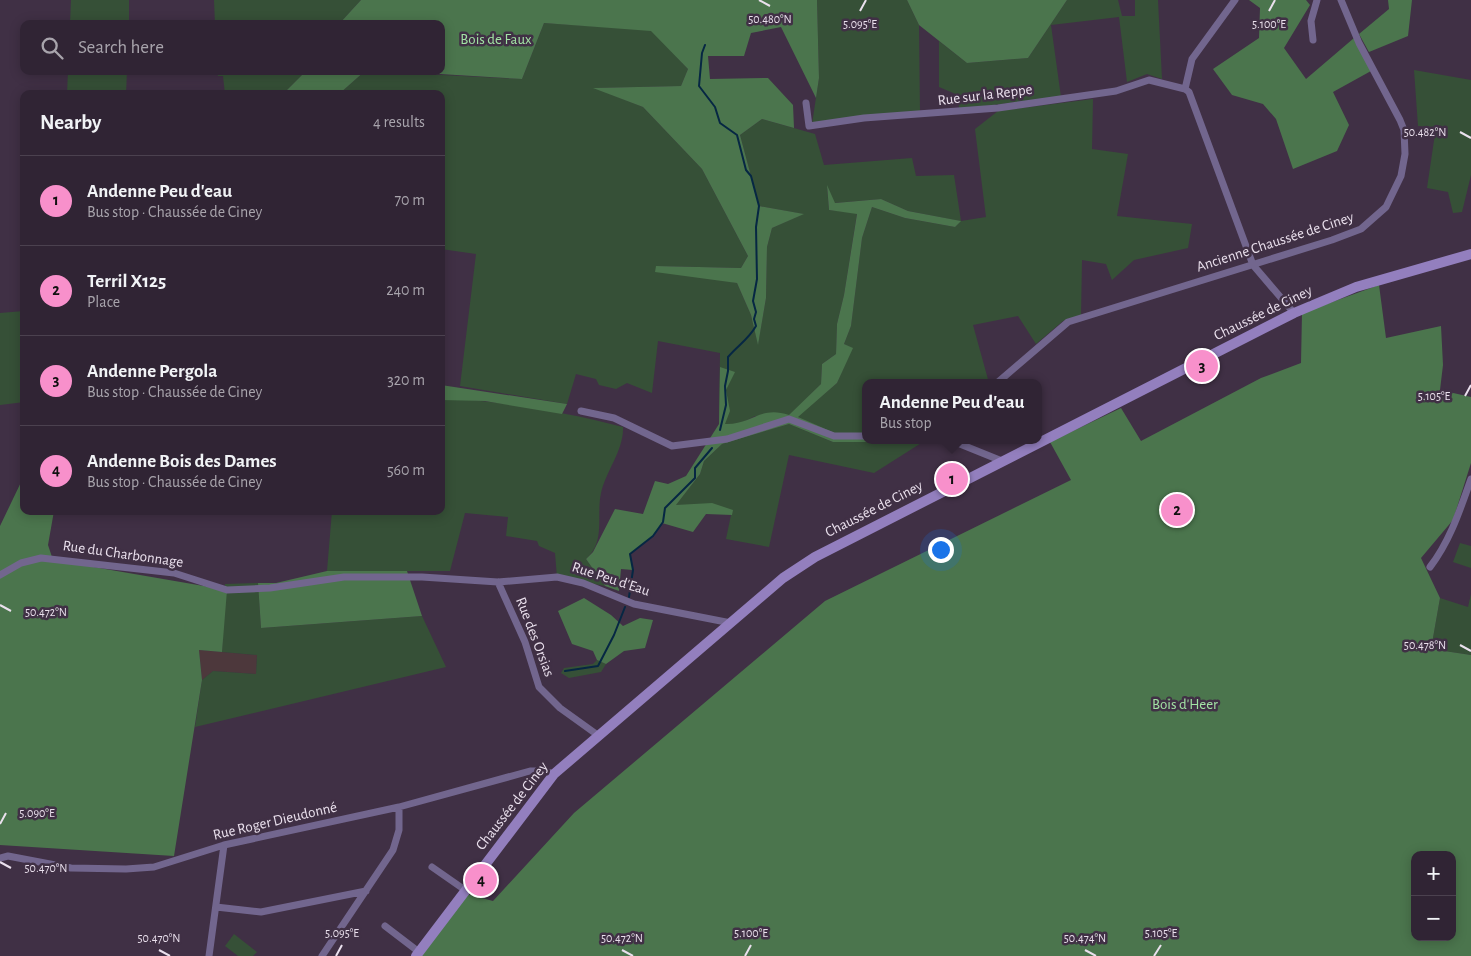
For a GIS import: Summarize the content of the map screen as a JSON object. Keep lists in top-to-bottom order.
{
  "streets": {
    "main road": ["Chaussée de Ciney"],
    "street": [
      "Rue sur la Reppe",
      "Ancienne Chaussée de Ciney",
      "Rue du Charbonnage",
      "Rue Peu d'Eau",
      "Rue des Orsias",
      "Rue Roger Dieudonné"
    ]
  },
  "crossings": [
    ["Chaussée de Ciney", "Rue Peu d'Eau"],
    ["Chaussée de Ciney", "Rue des Orsias"],
    ["Chaussée de Ciney", "Rue Roger Dieudonné"],
    ["Rue du Charbonnage", "Rue Peu d'Eau"],
    ["Rue Peu d'Eau", "Rue des Orsias"]
  ],
  "parks": ["Bois de Faux", "Bois d'Heer"],
  "page": {
    "search": "Search here",
    "heading": ["Nearby", "4 results"],
    "list": [
      {
        "mark": "1",
        "name": "Andenne Peu d'eau",
        "note": "Bus stop · Chaussée de Ciney",
        "value": "70 m"
      },
      {
        "mark": "2",
        "name": "Terril X125",
        "note": "Place",
        "value": "240 m"
      },
      {
        "mark": "3",
        "name": "Andenne Pergola",
        "note": "Bus stop · Chaussée de Ciney",
        "value": "320 m"
      },
      {
        "mark": "4",
        "name": "Andenne Bois des Dames",
        "note": "Bus stop · Chaussée de Ciney",
        "value": "560 m"
      }
    ],
    "pins": [
      "3",
      "1",
      "2",
      "4"
    ],
    "popup": ["Andenne Peu d'eau", "Bus stop"],
    "map_buttons": ["+", "−"]
  },
  "coordinates": [
    "50.480°N",
    "5.095°E",
    "5.100°E",
    "50.482°N",
    "5.105°E",
    "50.472°N",
    "50.478°N",
    "5.090°E",
    "50.470°N",
    "50.474°N"
  ]
}
